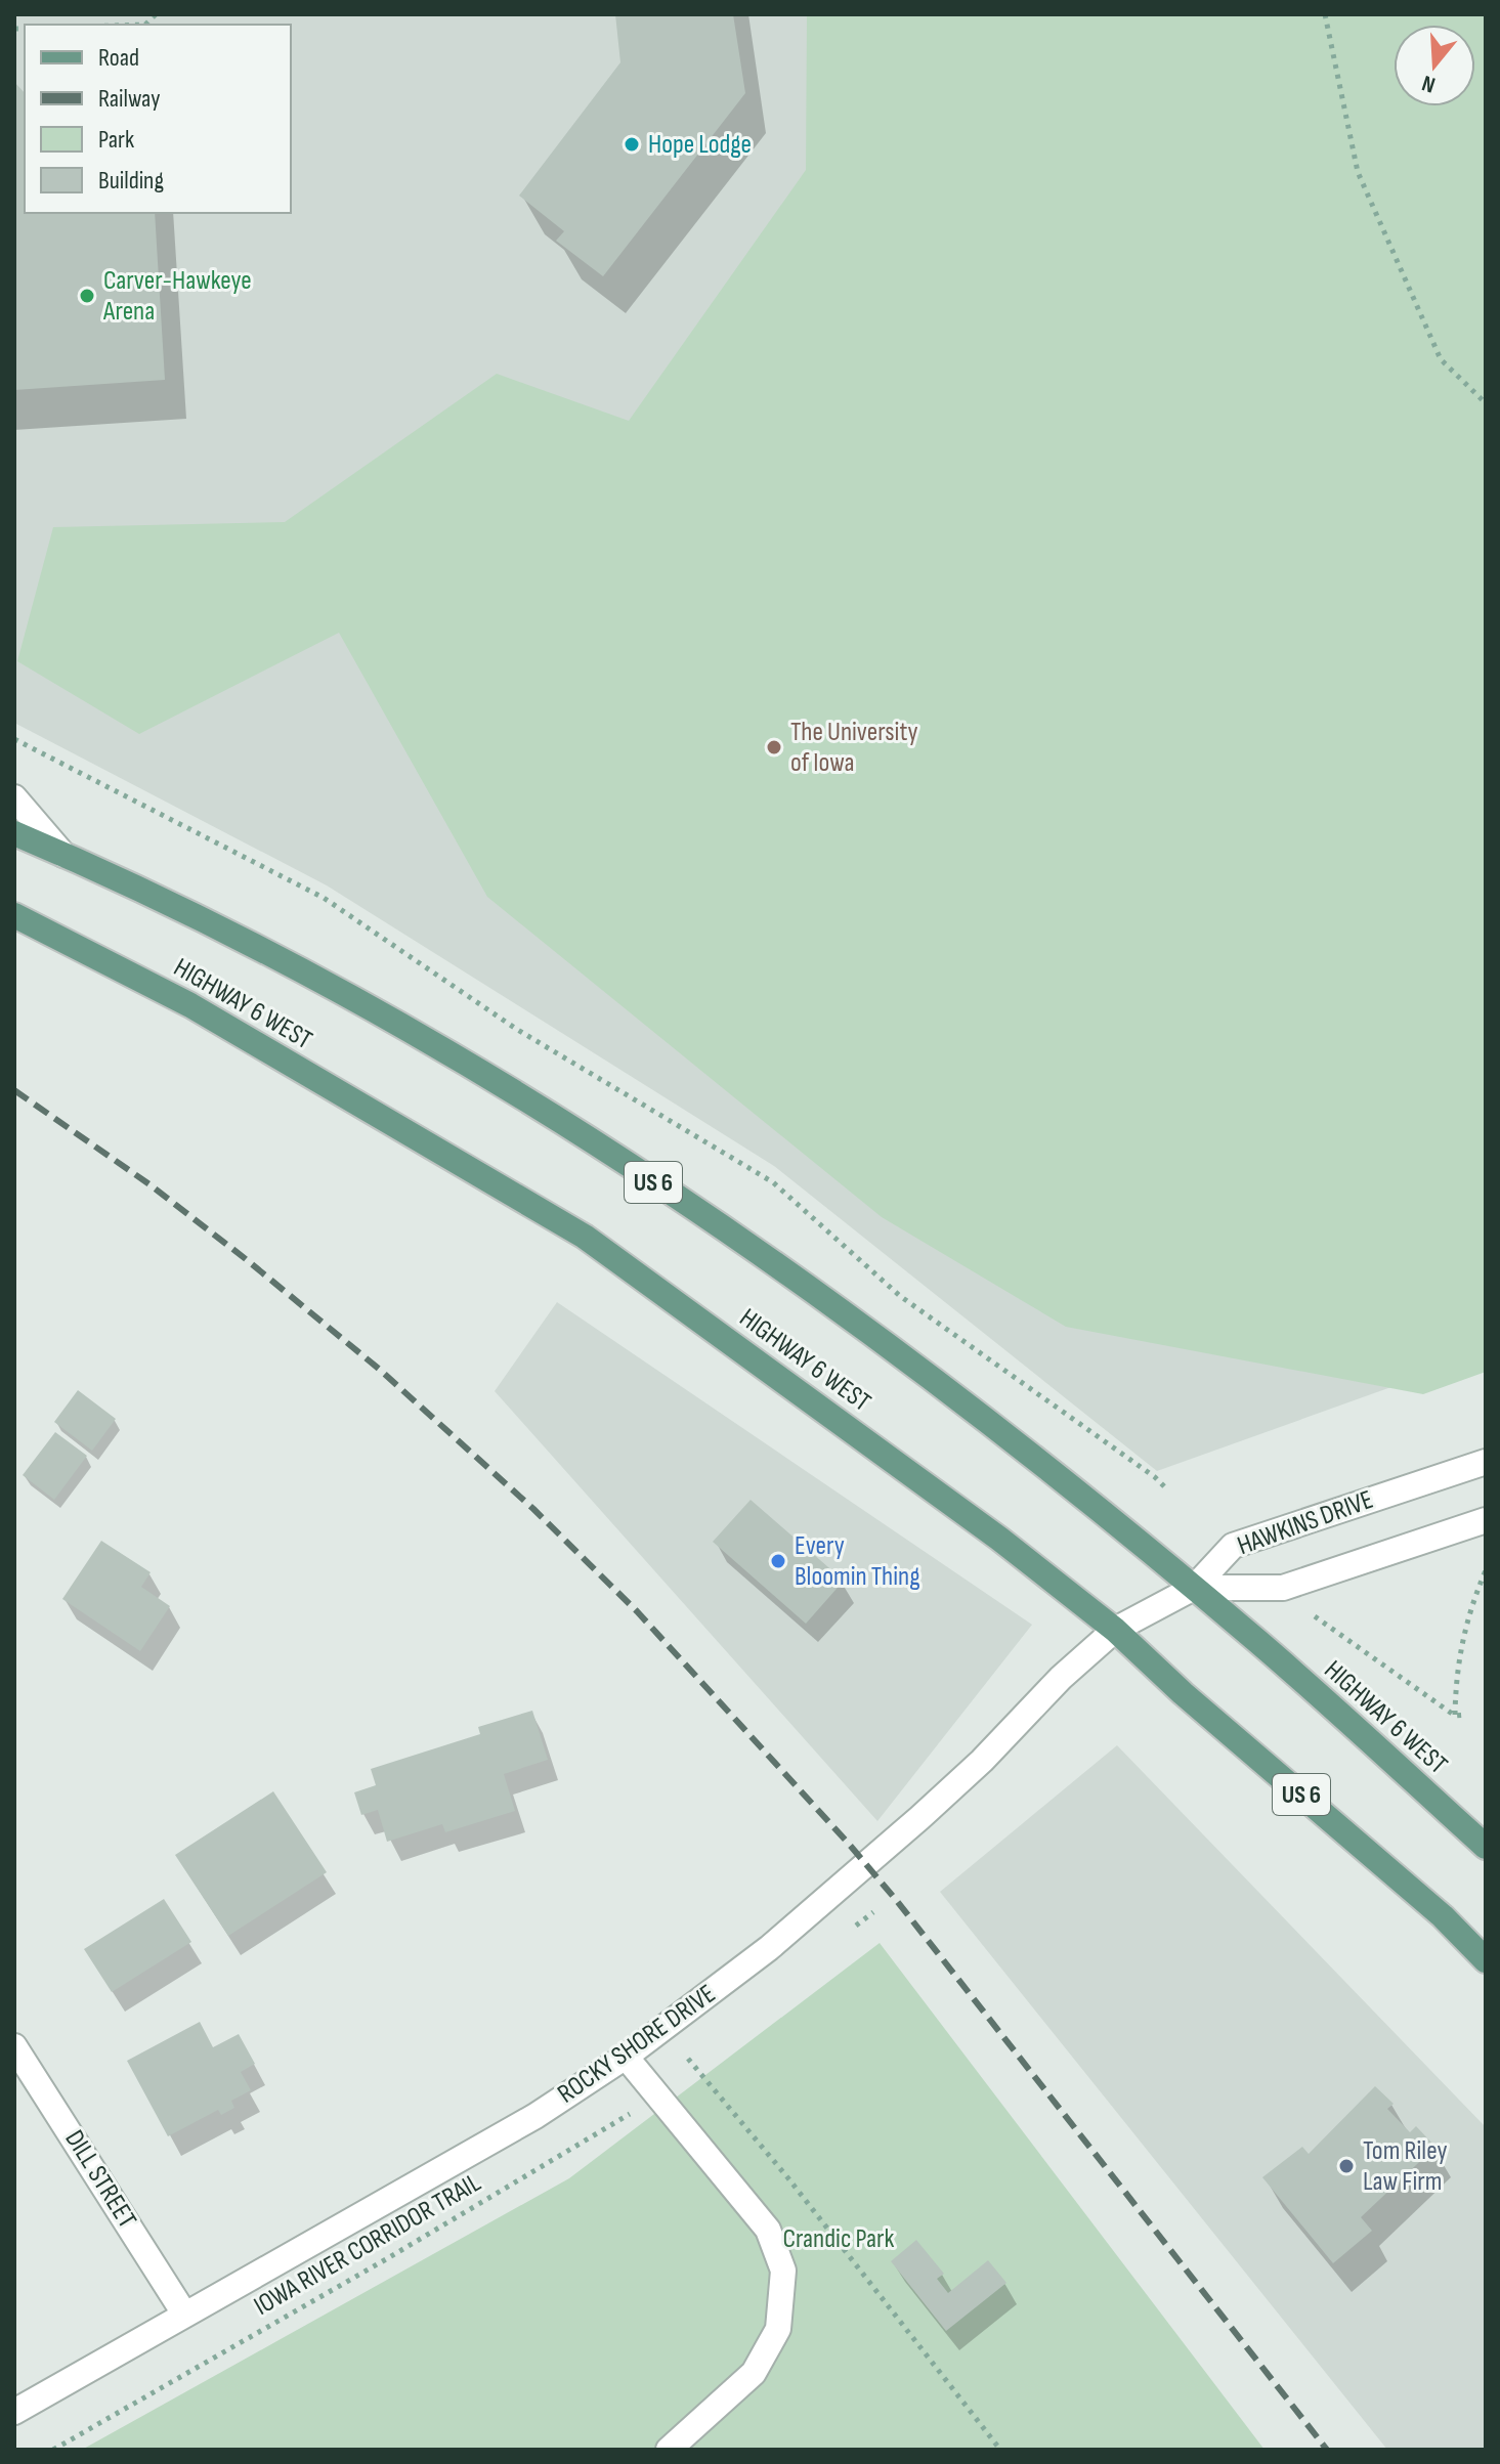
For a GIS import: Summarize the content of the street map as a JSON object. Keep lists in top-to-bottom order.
{
  "streets": {
    "main road": ["HIGHWAY 6 WEST", "US 6"],
    "street": ["HAWKINS DRIVE", "ROCKY SHORE DRIVE", "DILL STREET"],
    "path": ["IOWA RIVER CORRIDOR TRAIL"]
  },
  "crossings": [
    ["HIGHWAY 6 WEST", "HAWKINS DRIVE"],
    ["HIGHWAY 6 WEST", "ROCKY SHORE DRIVE"],
    ["HAWKINS DRIVE", "ROCKY SHORE DRIVE"],
    ["ROCKY SHORE DRIVE", "DILL STREET"]
  ],
  "parks": ["Crandic Park"],
  "places": [
    "Hope Lodge",
    "Carver-Hawkeye Arena",
    "The University of Iowa",
    "Every Bloomin Thing",
    "Tom Riley Law Firm"
  ],
  "legend": [
    "Road",
    "Railway",
    "Park",
    "Building"
  ],
  "north": "bottom"
}
